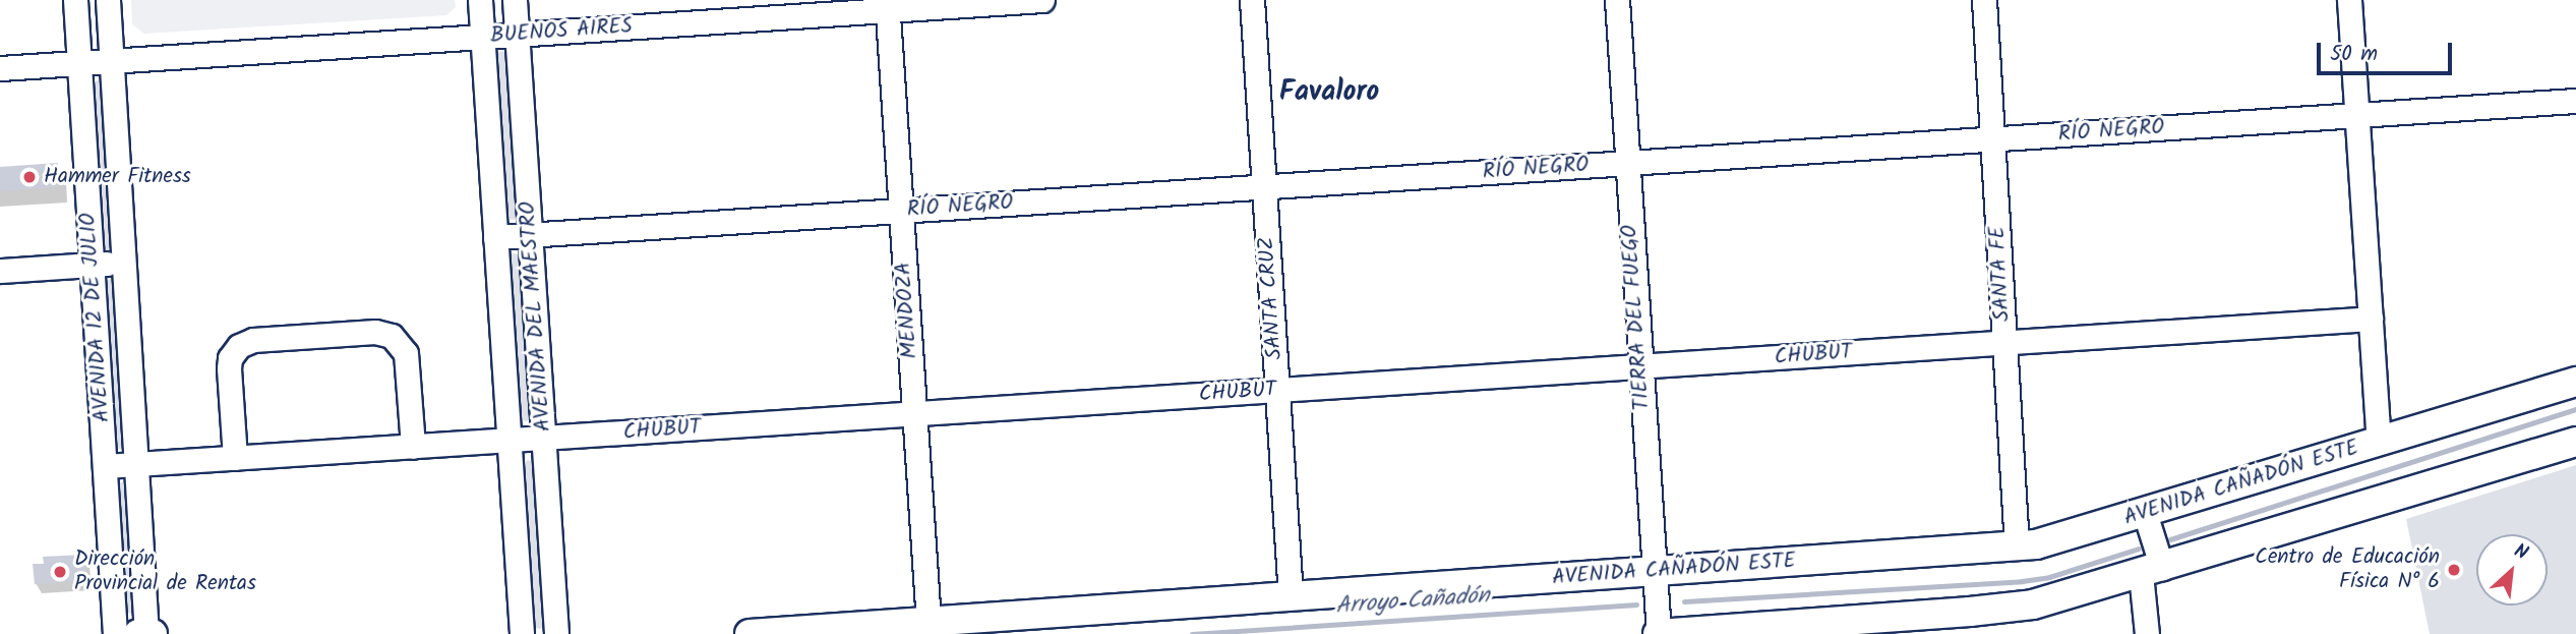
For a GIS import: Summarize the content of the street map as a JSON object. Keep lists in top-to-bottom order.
{
  "streets": {
    "main road": ["AVENIDA CAÑADÓN ESTE"],
    "street": [
      "BUENOS AIRES",
      "RÍO NEGRO",
      "SANTA FE",
      "SANTA CRUZ",
      "MENDOZA",
      "AVENIDA DEL MAESTRO",
      "AVENIDA 12 DE JULIO",
      "TIERRA DEL FUEGO",
      "CHUBUT"
    ]
  },
  "crossings": [
    ["BUENOS AIRES", "MENDOZA"],
    ["BUENOS AIRES", "AVENIDA DEL MAESTRO"],
    ["BUENOS AIRES", "AVENIDA 12 DE JULIO"],
    ["RÍO NEGRO", "SANTA FE"],
    ["RÍO NEGRO", "SANTA CRUZ"],
    ["RÍO NEGRO", "MENDOZA"],
    ["RÍO NEGRO", "AVENIDA DEL MAESTRO"],
    ["RÍO NEGRO", "TIERRA DEL FUEGO"],
    ["SANTA FE", "CHUBUT"],
    ["SANTA FE", "AVENIDA CAÑADÓN ESTE"],
    ["SANTA CRUZ", "CHUBUT"],
    ["SANTA CRUZ", "AVENIDA CAÑADÓN ESTE"],
    ["MENDOZA", "CHUBUT"],
    ["MENDOZA", "AVENIDA CAÑADÓN ESTE"],
    ["AVENIDA DEL MAESTRO", "CHUBUT"],
    ["AVENIDA 12 DE JULIO", "CHUBUT"],
    ["TIERRA DEL FUEGO", "CHUBUT"],
    ["TIERRA DEL FUEGO", "AVENIDA CAÑADÓN ESTE"]
  ],
  "districts": ["Favaloro"],
  "water": ["Arroyo Cañadón"],
  "places": ["Hammer Fitness", "Centro de Educación Física N° 6", "Dirección Provincial de Rentas"],
  "scale_bar": "50 m",
  "north": "top right"
}
